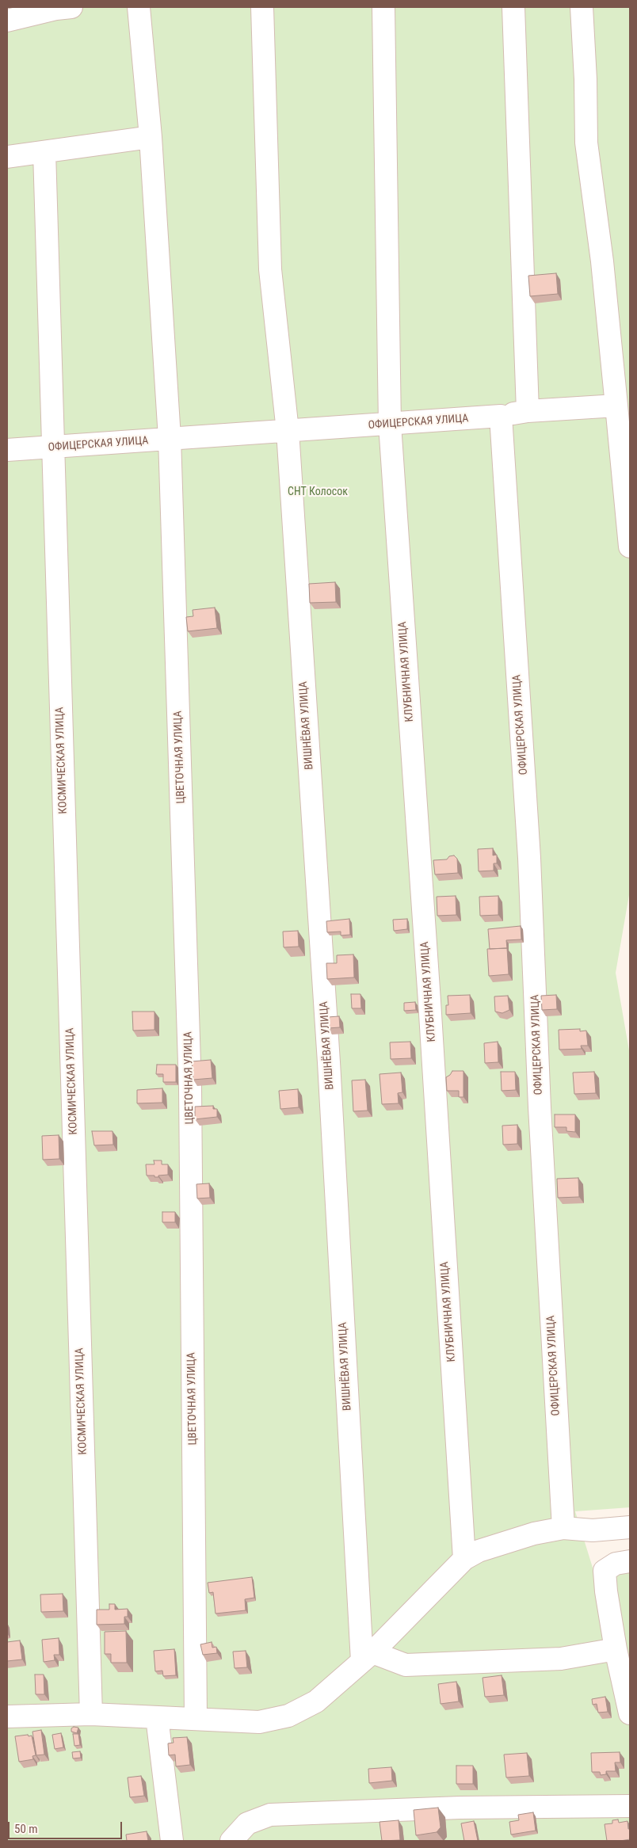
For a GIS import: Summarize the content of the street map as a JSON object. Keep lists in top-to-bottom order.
{
  "streets": {
    "street": [
      "ОФИЦЕРСКАЯ УЛИЦА",
      "КЛУБНИЧНАЯ УЛИЦА",
      "ВИШНЁВАЯ УЛИЦА",
      "ЦВЕТОЧНАЯ УЛИЦА",
      "КОСМИЧЕСКАЯ УЛИЦА"
    ]
  },
  "crossings": [
    ["ОФИЦЕРСКАЯ УЛИЦА", "КЛУБНИЧНАЯ УЛИЦА"],
    ["ОФИЦЕРСКАЯ УЛИЦА", "ВИШНЁВАЯ УЛИЦА"],
    ["ОФИЦЕРСКАЯ УЛИЦА", "ЦВЕТОЧНАЯ УЛИЦА"],
    ["ОФИЦЕРСКАЯ УЛИЦА", "КОСМИЧЕСКАЯ УЛИЦА"]
  ],
  "parks": ["СНТ Колосок"],
  "scale_bar": "50 m"
}
